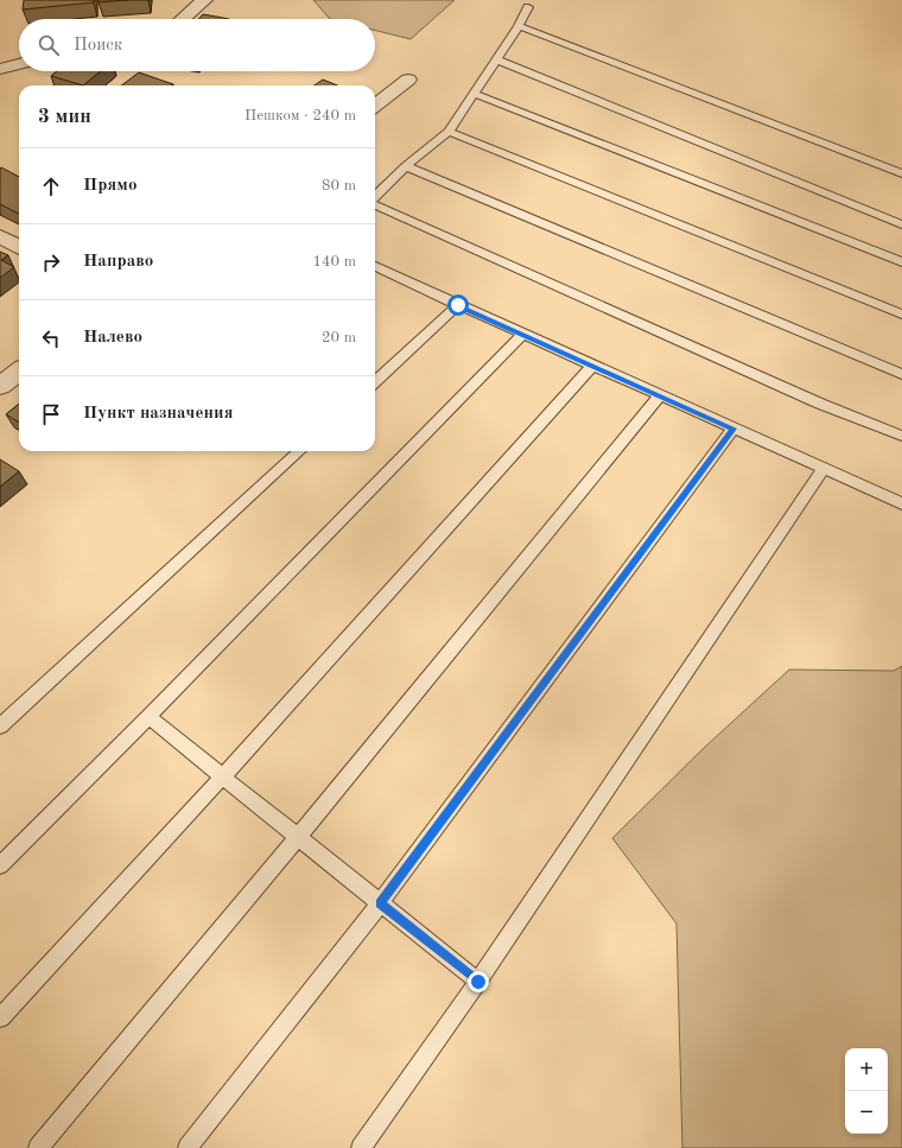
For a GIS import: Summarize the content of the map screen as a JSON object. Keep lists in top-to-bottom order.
{
  "page": {
    "search": "Поиск",
    "heading": ["3 мин", "Пешком · 240 m"],
    "list": [
      ["Прямо", "80 m"],
      ["Направо", "140 m"],
      ["Налево", "20 m"],
      "Пункт назначения"
    ],
    "map_buttons": ["+", "−"]
  }
}
